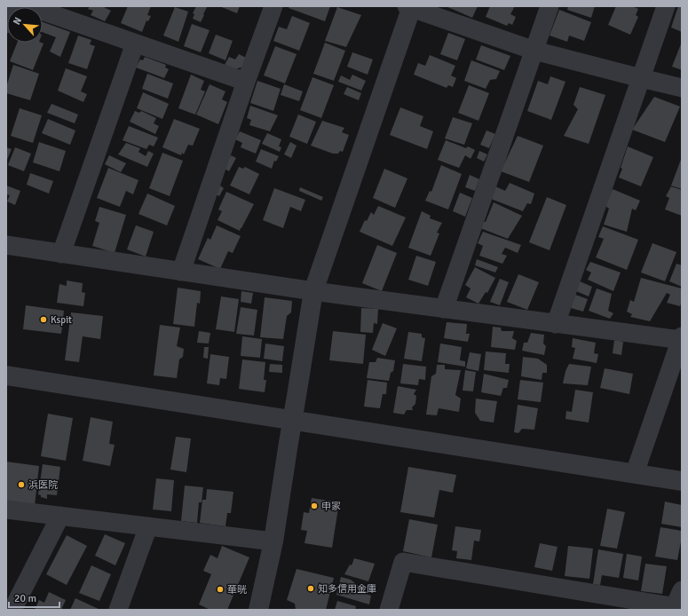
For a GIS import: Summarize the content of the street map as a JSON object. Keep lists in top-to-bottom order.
{
  "places": [
    "Kspit",
    "浜医院",
    "申家",
    "知多信用金庫",
    "華晄"
  ],
  "scale_bar": "20 m",
  "north": "top left"
}
